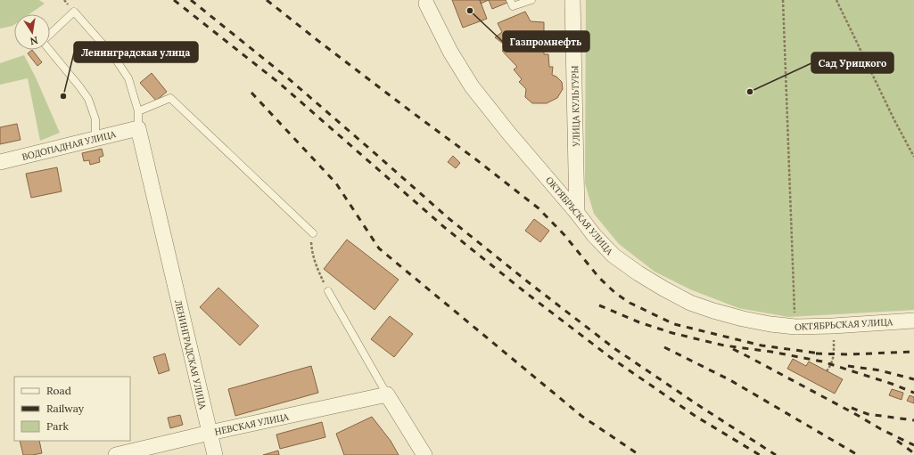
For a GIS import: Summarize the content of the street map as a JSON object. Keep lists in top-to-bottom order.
{
  "streets": {
    "street": [
      "УЛИЦА КУЛЬТУРЫ",
      "ВОДОПАДНАЯ УЛИЦА",
      "ОКТЯБРЬСКАЯ УЛИЦА",
      "ЛЕНИНГРАДСКАЯ УЛИЦА",
      "НЕВСКАЯ УЛИЦА"
    ]
  },
  "crossings": [
    ["УЛИЦА КУЛЬТУРЫ", "ОКТЯБРЬСКАЯ УЛИЦА"],
    ["ВОДОПАДНАЯ УЛИЦА", "ЛЕНИНГРАДСКАЯ УЛИЦА"],
    ["ЛЕНИНГРАДСКАЯ УЛИЦА", "НЕВСКАЯ УЛИЦА"]
  ],
  "places": ["Газпромнефть", "Сад Урицкого", "Ленинградская улица"],
  "legend": ["Road", "Railway", "Park"],
  "north": "bottom"
}
